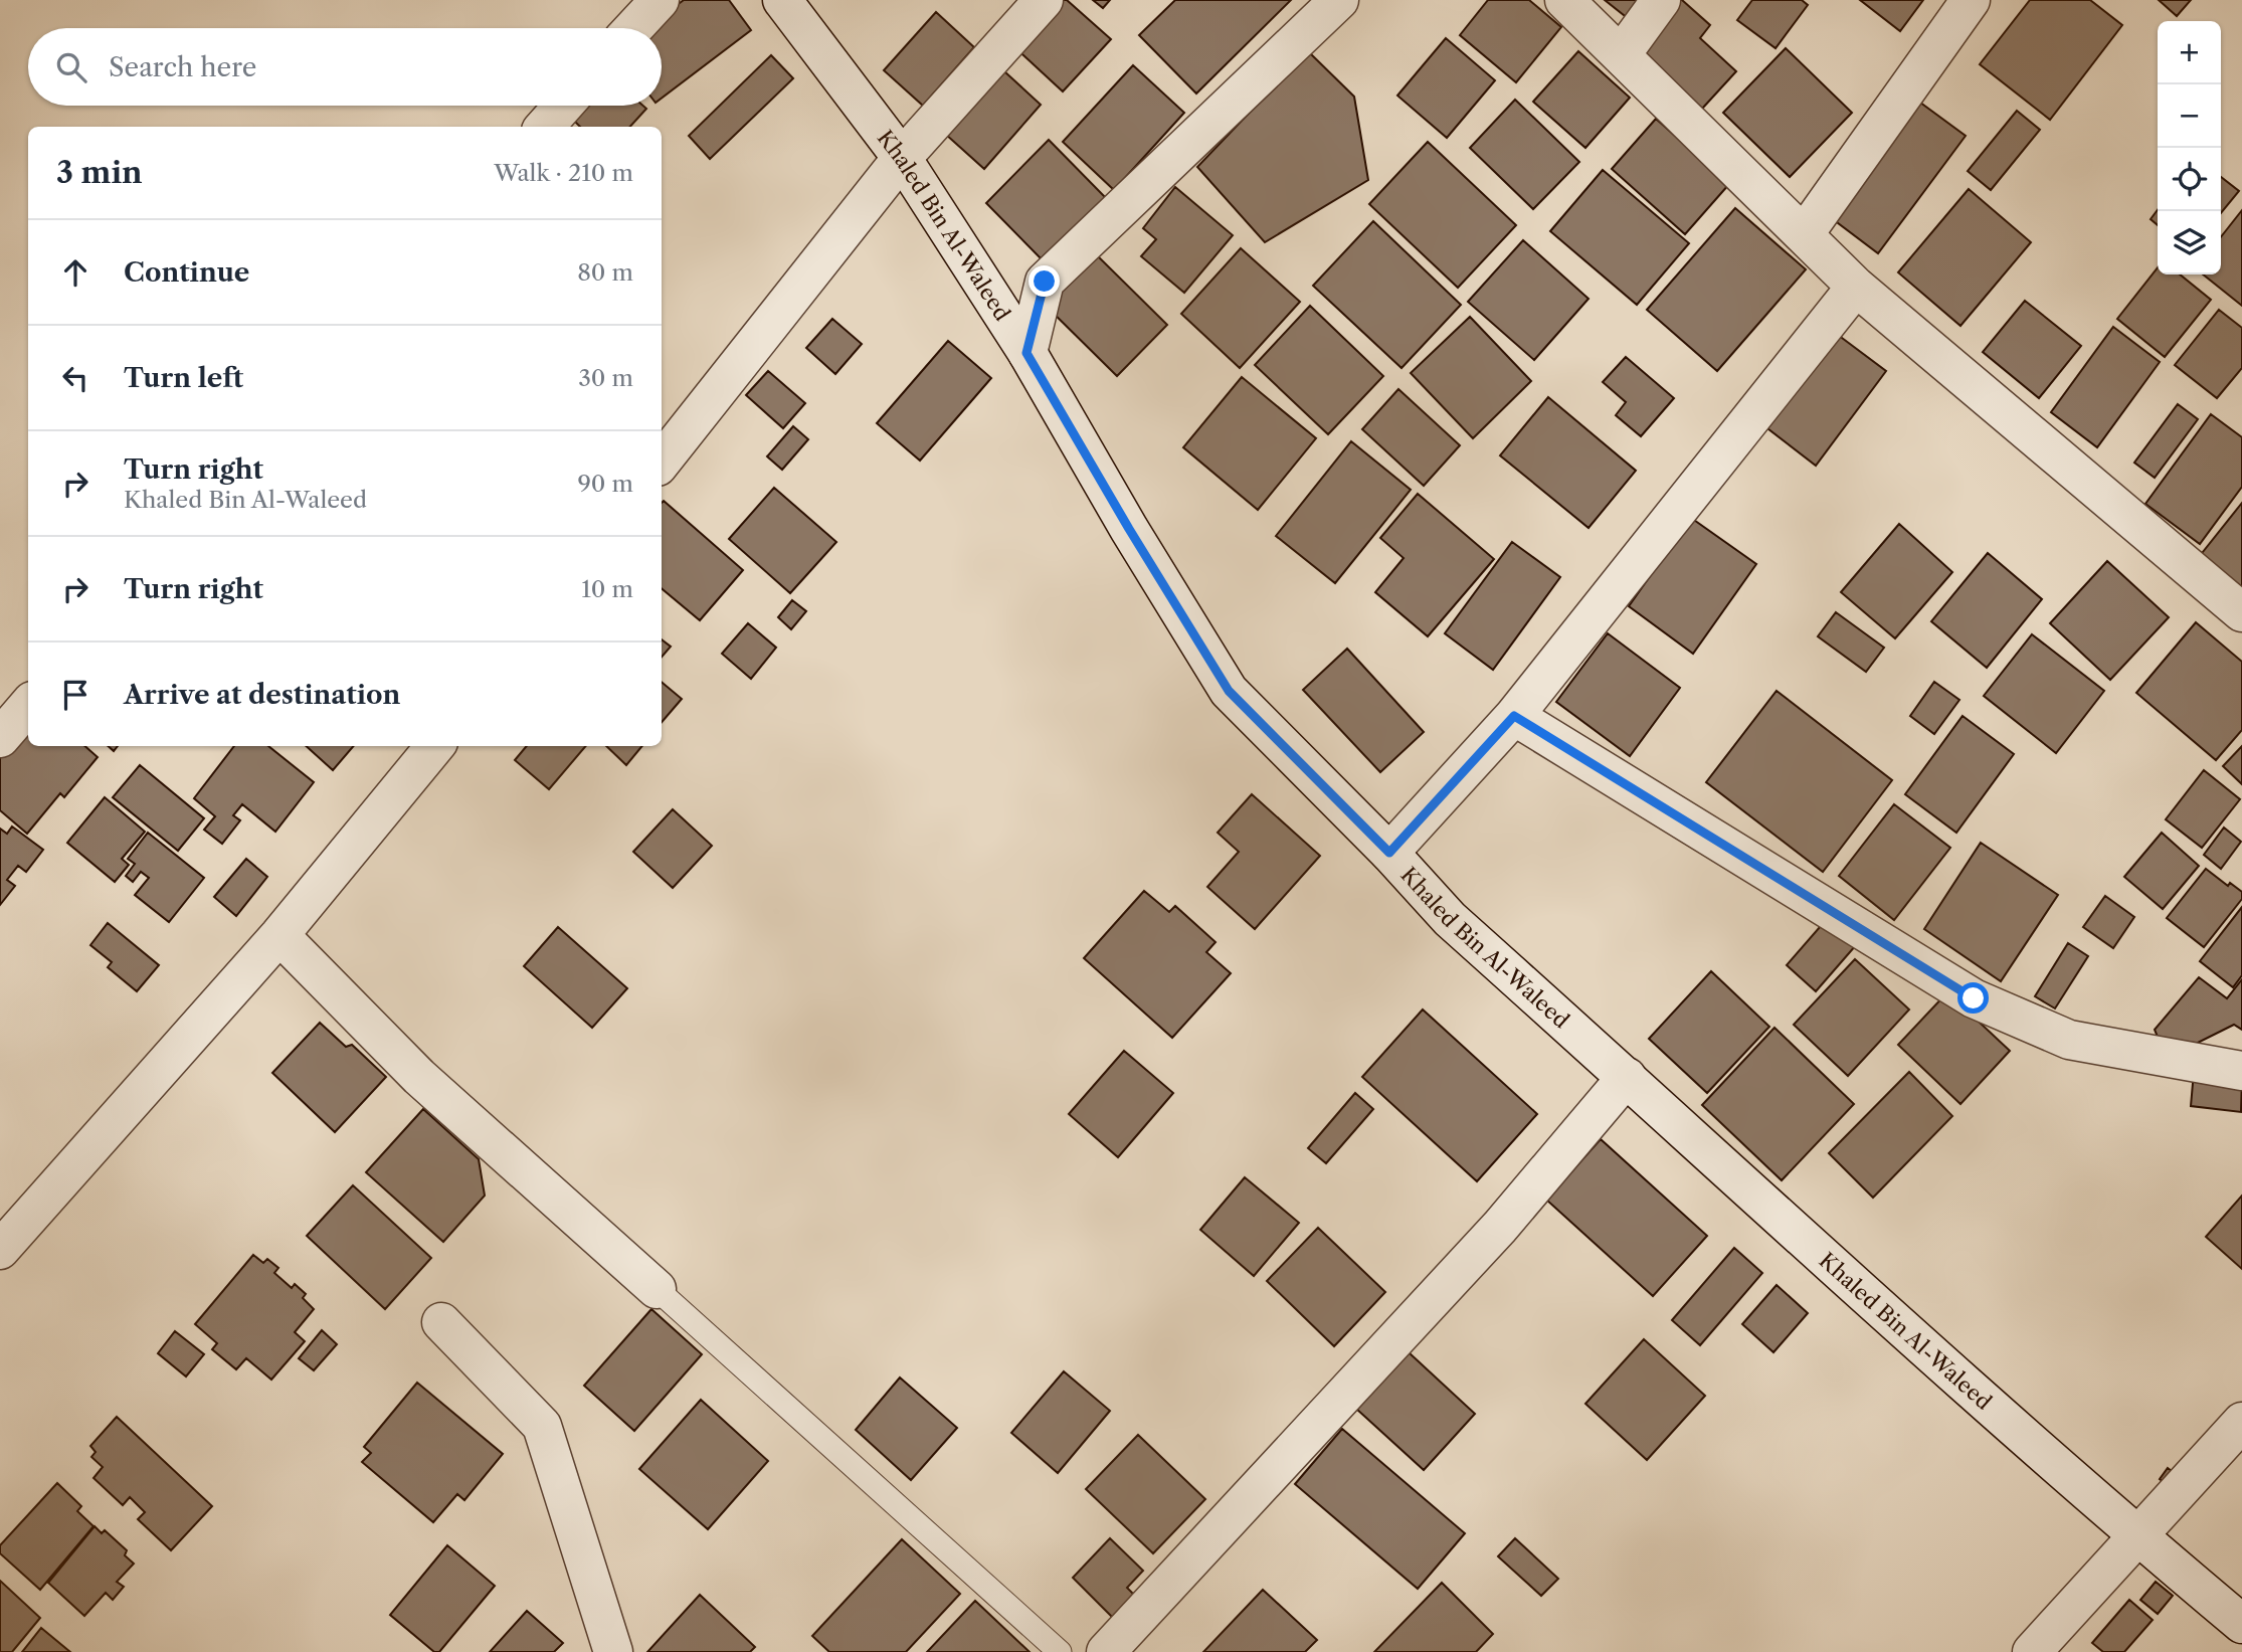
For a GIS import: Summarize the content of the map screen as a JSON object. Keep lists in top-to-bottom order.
{
  "streets": {
    "street": ["Khaled Bin Al-Waleed"]
  },
  "page": {
    "map_buttons": ["+", "−"],
    "search": "Search here",
    "heading": ["3 min", "Walk · 210 m"],
    "list": [
      ["Continue", "80 m"],
      ["Turn left", "30 m"],
      ["Turn right", "Khaled Bin Al-Waleed", "90 m"],
      ["Turn right", "10 m"],
      "Arrive at destination"
    ]
  }
}
